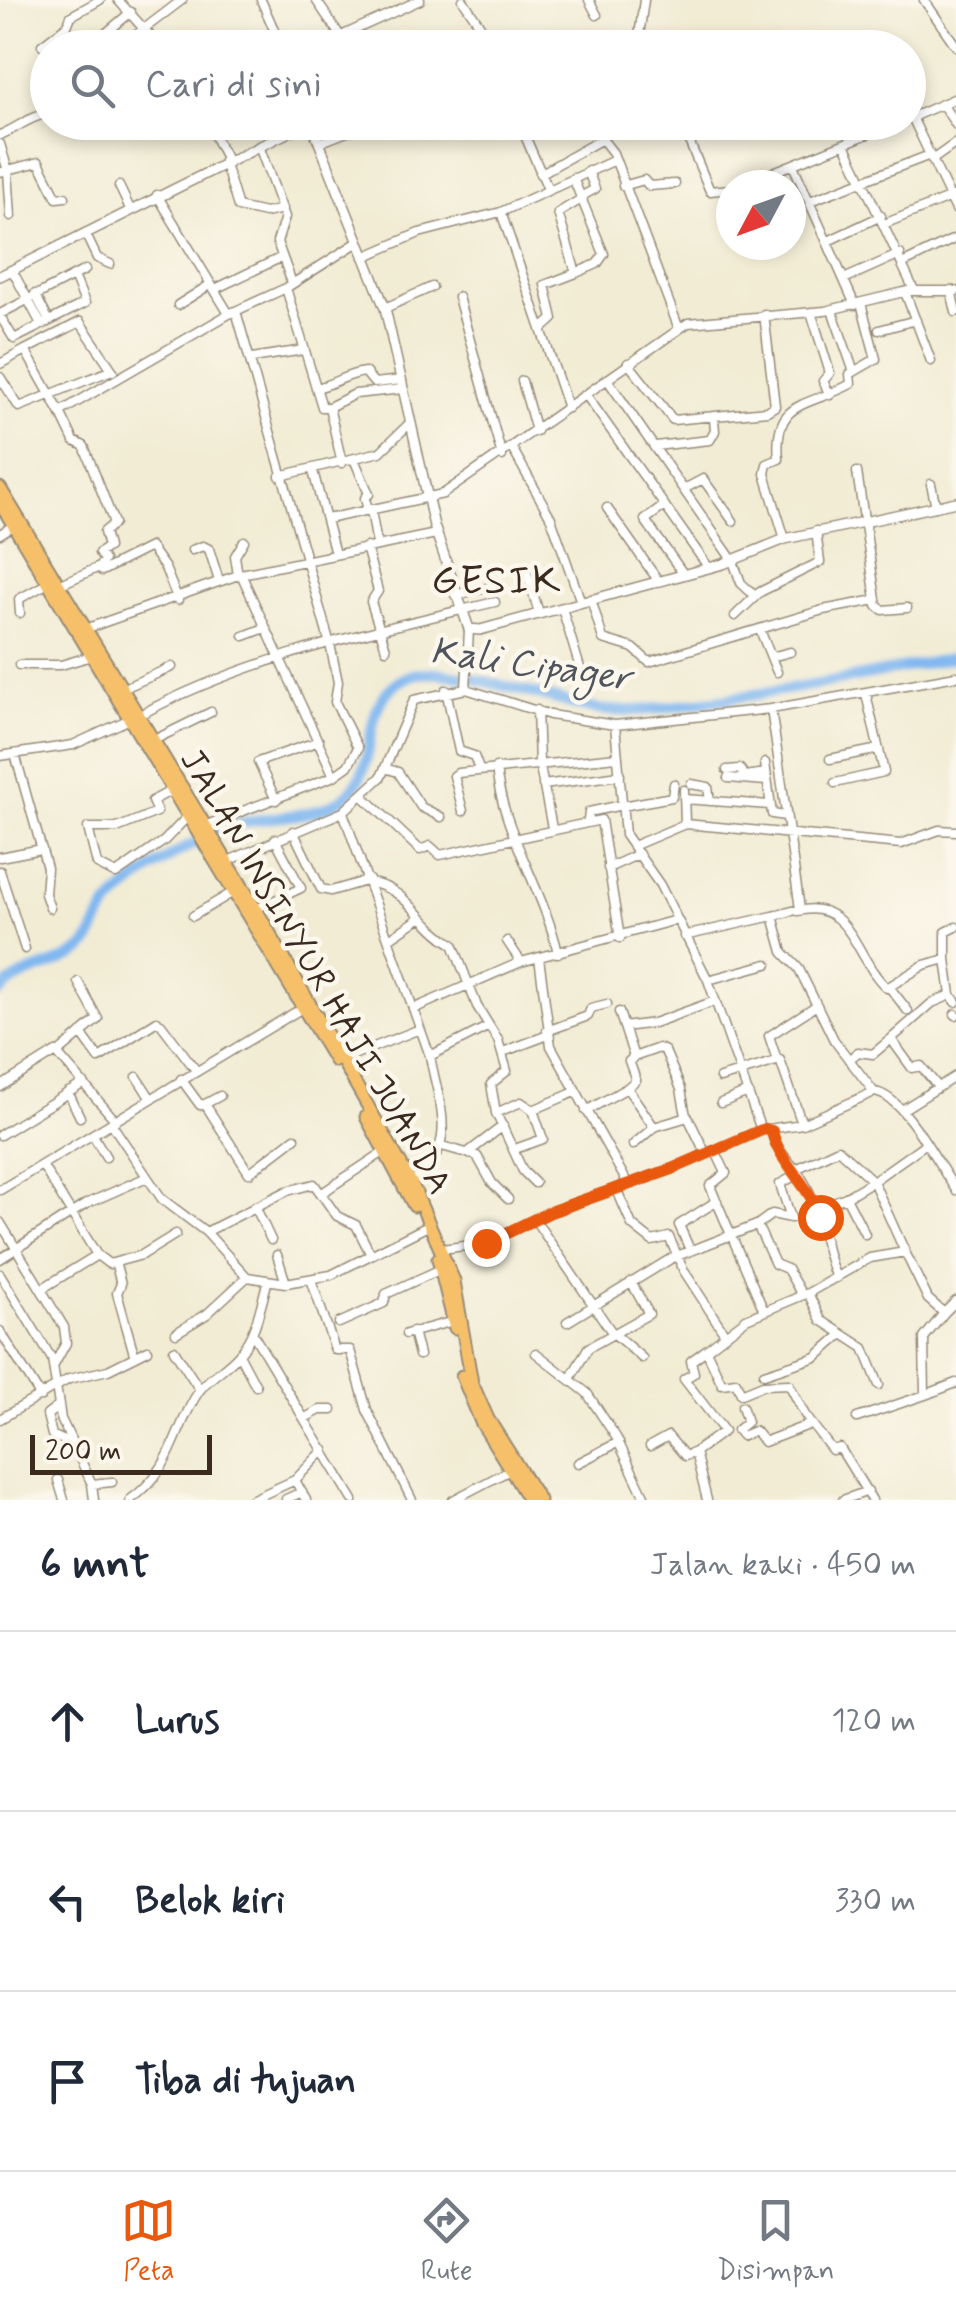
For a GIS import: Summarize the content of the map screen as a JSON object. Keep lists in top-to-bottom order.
{
  "streets": {
    "highway": ["JALAN INSINYUR HAJI JUANDA"]
  },
  "districts": ["GESIK"],
  "water": ["Kali Cipager"],
  "scale_bar": "200 m",
  "north": "bottom left",
  "page": {
    "search": "Cari di sini",
    "scale": "200 m",
    "heading": ["6 mnt", "Jalan kaki · 450 m"],
    "list": [
      ["Lurus", "120 m"],
      ["Belok kiri", "330 m"],
      "Tiba di tujuan"
    ],
    "nav": ["Peta", "Rute", "Disimpan"]
  }
}
